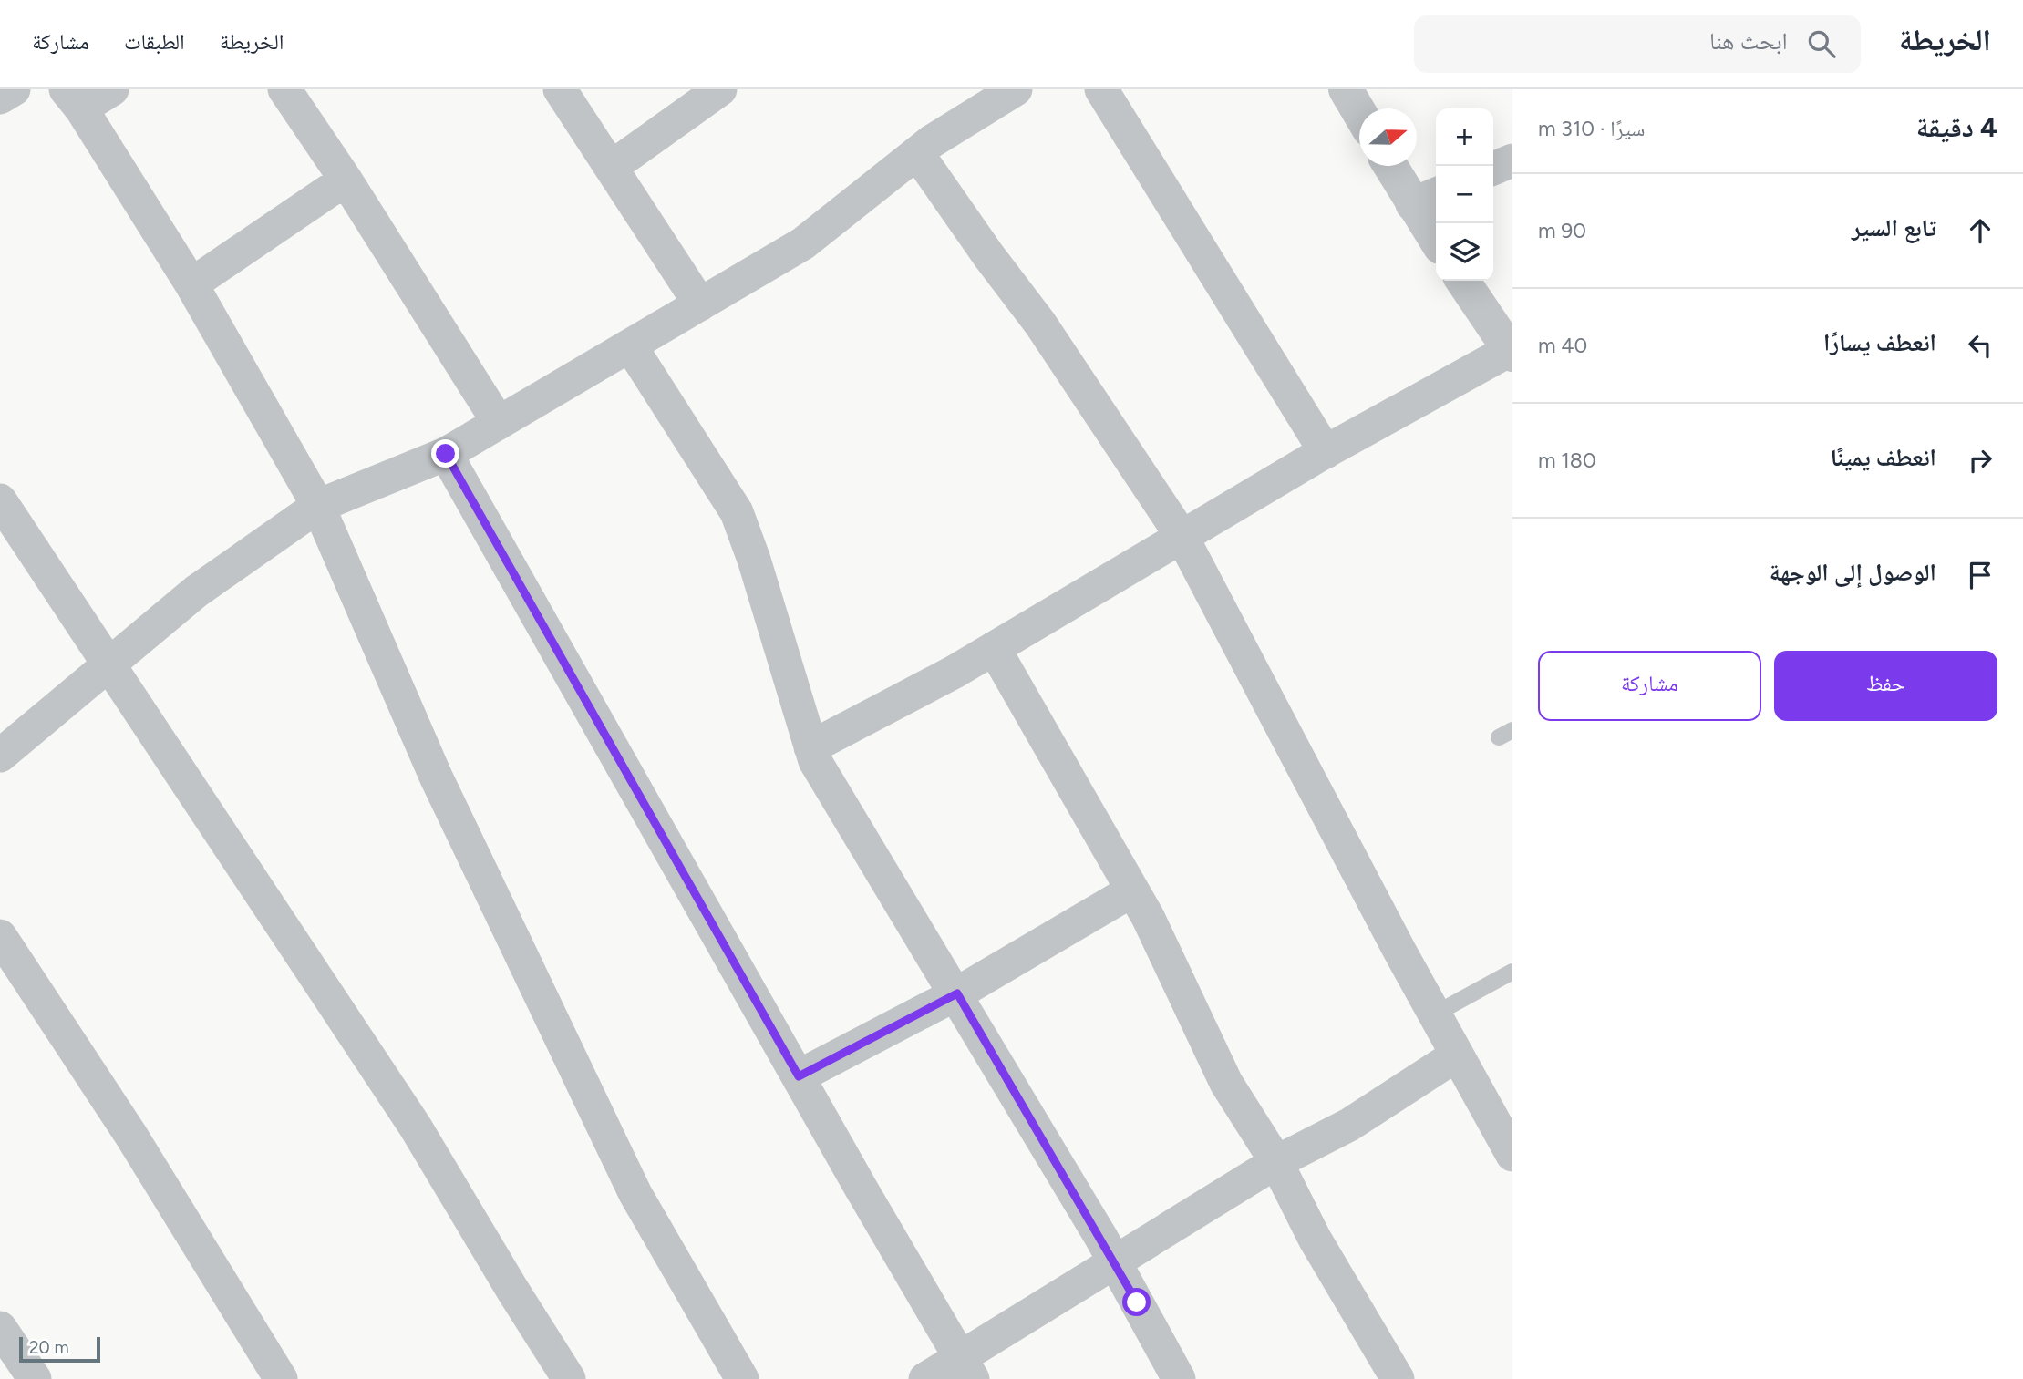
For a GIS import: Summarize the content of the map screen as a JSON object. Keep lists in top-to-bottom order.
{
  "scale_bar": "20 m",
  "north": "right",
  "page": {
    "header": "الخريطة",
    "search": "ابحث هنا",
    "nav": ["الخريطة", "الطبقات", "مشاركة"],
    "heading": ["4 دقيقة", "سيرًا · 310 m"],
    "map_buttons": ["+", "−"],
    "list": [
      ["تابع السير", "90 m"],
      ["انعطف يسارًا", "40 m"],
      ["انعطف يمينًا", "180 m"],
      "الوصول إلى الوجهة"
    ],
    "buttons": ["حفظ", "مشاركة"],
    "scale": "20 m"
  }
}
